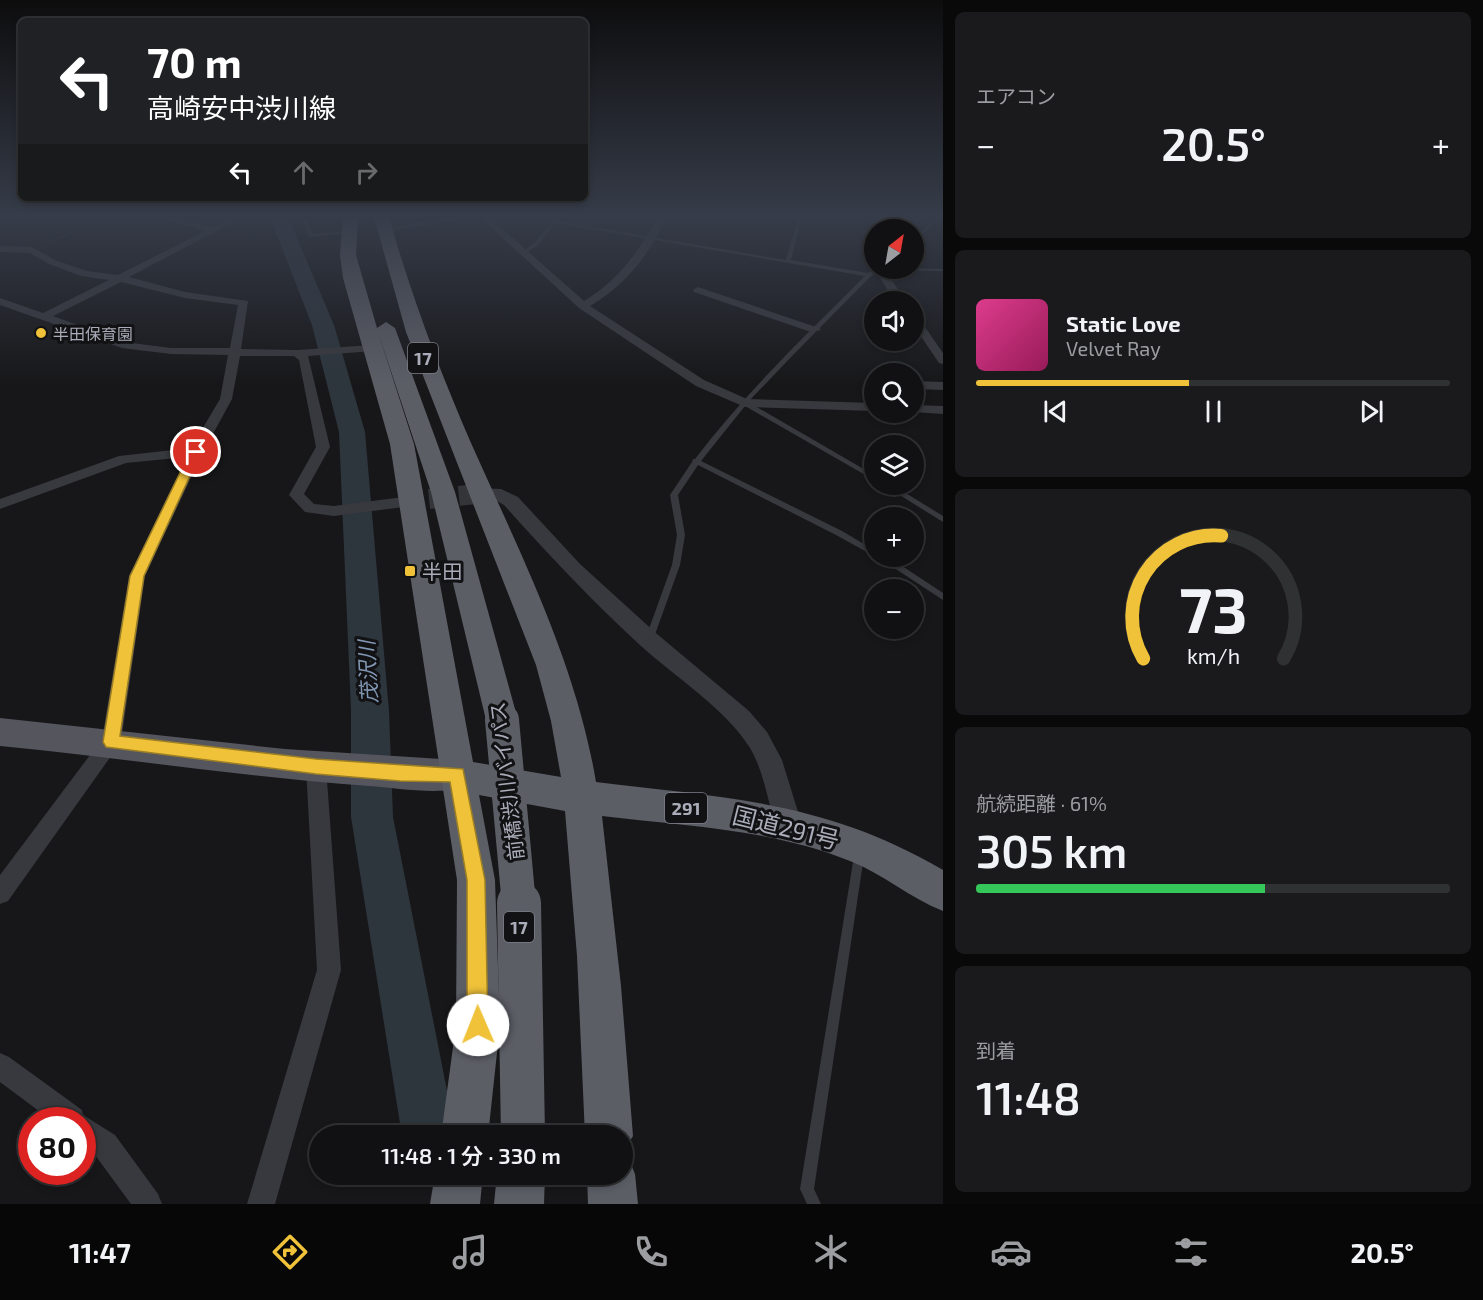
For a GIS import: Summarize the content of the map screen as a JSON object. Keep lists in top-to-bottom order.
{
  "streets": {
    "highway": [
      "17",
      "前橋渋川バイパス",
      "291",
      "国道291号"
    ]
  },
  "crossings": [
    ["17", "国道291号"]
  ],
  "water": ["茂沢川"],
  "places": {
    "other": ["半田保育園"],
    "transit": ["半田"]
  },
  "north": "top right",
  "page": {
    "tile": [
      "エアコン",
      ["航続距離 · 61%", "305 km"],
      ["到着", "11:48"]
    ],
    "turn": ["70 m", "高崎安中渋川線"],
    "heat": ["−", "20.5°", "+"],
    "map_buttons": ["+", "−"],
    "song": ["Static Love", "Velvet Ray"],
    "limit": "80",
    "trip": "11:48 · 1 分 · 330 m",
    "tabs": ["11:47", "20.5°"],
    "gauge": ["73", "km/h"]
  }
}
